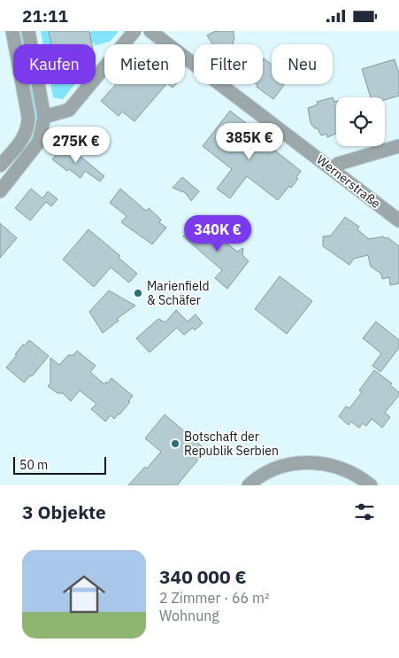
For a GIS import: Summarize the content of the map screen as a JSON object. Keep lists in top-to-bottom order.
{
  "streets": {
    "street": ["Wernerstraße"]
  },
  "places": ["Marienfield & Schäfer", "Botschaft der Republik Serbien"],
  "scale_bar": "50 m",
  "page": {
    "status": "21:11",
    "chip": [
      "Kaufen",
      "Mieten",
      "Filter",
      "Neu"
    ],
    "price": ["385K €", "275K €", "340K €"],
    "scale": "50 m",
    "heading": "3 Objekte",
    "list": [
      {
        "name": "340 000 €",
        "note": "2 Zimmer · 66 m² · Wohnung"
      }
    ]
  }
}
